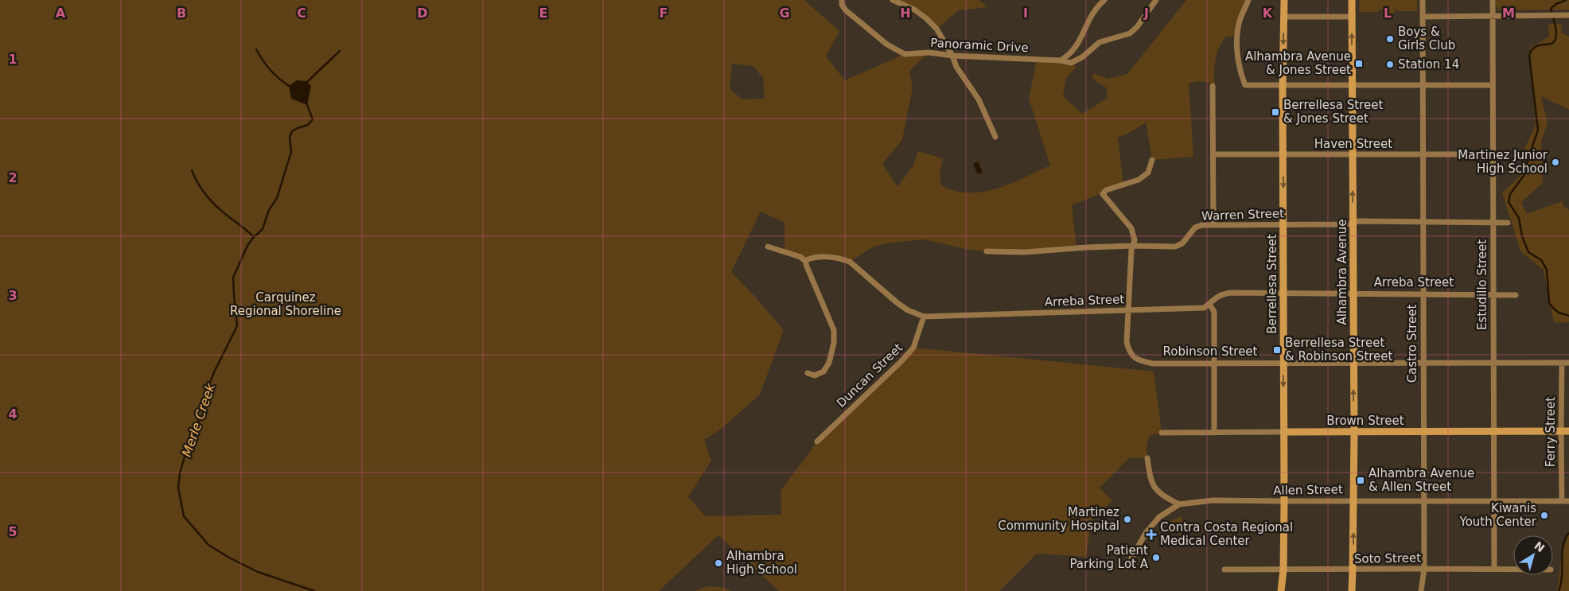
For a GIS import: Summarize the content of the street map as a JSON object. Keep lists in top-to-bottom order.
{
  "streets": {
    "main road": ["Alhambra Avenue", "Berrellesa Street", "Brown Street"],
    "street": [
      "Panoramic Drive",
      "Haven Street",
      "Warren Street",
      "Arreba Street",
      "Estudillo Street",
      "Castro Street",
      "Robinson Street",
      "Duncan Street",
      "Ferry Street",
      "Allen Street",
      "Soto Street"
    ]
  },
  "crossings": [
    ["Haven Street", "Alhambra Avenue"],
    ["Haven Street", "Berrellesa Street"],
    ["Haven Street", "Estudillo Street"],
    ["Haven Street", "Castro Street"],
    ["Warren Street", "Alhambra Avenue"],
    ["Warren Street", "Berrellesa Street"],
    ["Warren Street", "Estudillo Street"],
    ["Warren Street", "Castro Street"],
    ["Warren Street", "Robinson Street"],
    ["Alhambra Avenue", "Arreba Street"],
    ["Alhambra Avenue", "Robinson Street"],
    ["Alhambra Avenue", "Brown Street"],
    ["Alhambra Avenue", "Allen Street"],
    ["Alhambra Avenue", "Soto Street"],
    ["Arreba Street", "Berrellesa Street"],
    ["Arreba Street", "Estudillo Street"],
    ["Arreba Street", "Castro Street"],
    ["Arreba Street", "Robinson Street"],
    ["Arreba Street", "Duncan Street"],
    ["Berrellesa Street", "Robinson Street"],
    ["Berrellesa Street", "Brown Street"],
    ["Berrellesa Street", "Allen Street"],
    ["Berrellesa Street", "Soto Street"],
    ["Estudillo Street", "Robinson Street"],
    ["Estudillo Street", "Brown Street"],
    ["Estudillo Street", "Allen Street"],
    ["Estudillo Street", "Soto Street"],
    ["Castro Street", "Robinson Street"],
    ["Castro Street", "Brown Street"],
    ["Castro Street", "Allen Street"],
    ["Castro Street", "Soto Street"],
    ["Robinson Street", "Ferry Street"],
    ["Brown Street", "Ferry Street"],
    ["Ferry Street", "Allen Street"]
  ],
  "one_way": ["Alhambra Avenue"],
  "water": ["Merle Creek"],
  "parks": ["Carquinez Regional Shoreline"],
  "places": {
    "other": [
      "Boys & Girls Club",
      "Station 14",
      "Martinez Junior High School",
      "Kiwanis Youth Center",
      "Martinez Community Hospital",
      "Patient Parking Lot A",
      "Alhambra High School"
    ],
    "transit": [
      "Alhambra Avenue & Jones Street",
      "Berrellesa Street & Jones Street",
      "Berrellesa Street & Robinson Street",
      "Alhambra Avenue & Allen Street"
    ],
    "health": ["Contra Costa Regional Medical Center"]
  },
  "north": "top right",
  "grid": {
    "columns": [
      "A",
      "B",
      "C",
      "D",
      "E",
      "F",
      "G",
      "H",
      "I",
      "J",
      "K",
      "L",
      "M"
    ],
    "rows": [
      "1",
      "2",
      "3",
      "4",
      "5"
    ]
  }
}
